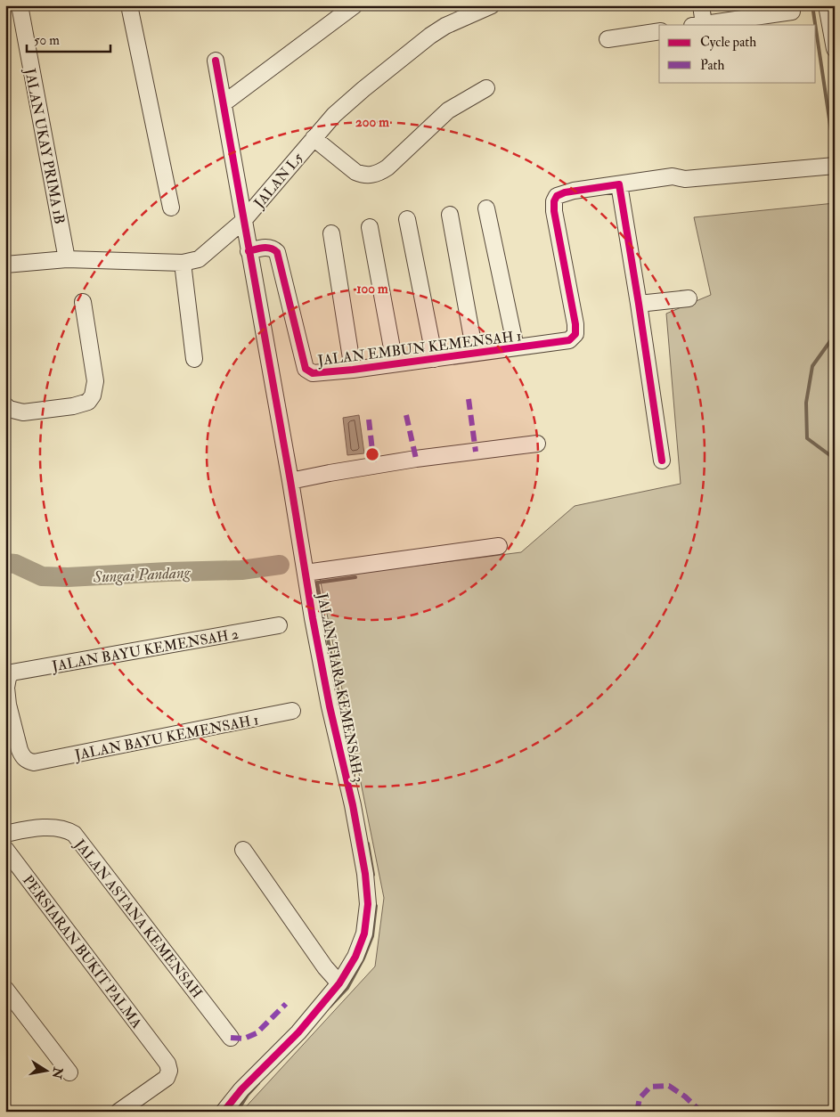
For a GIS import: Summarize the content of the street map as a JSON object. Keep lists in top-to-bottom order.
{
  "streets": {
    "street": [
      "JALAN UKAY PRIMA 1B",
      "JALAN L5",
      "JALAN EMBUN KEMENSAH 1",
      "JALAN BAYU KEMENSAH 2",
      "JALAN TIARA KEMENSAH 3",
      "JALAN BAYU KEMENSAH 1",
      "JALAN ASTANA KEMENSAH",
      "PERSIARAN BUKIT PALMA"
    ]
  },
  "crossings": [
    ["JALAN UKAY PRIMA 1B", "JALAN L5"],
    ["JALAN L5", "JALAN TIARA KEMENSAH 3"],
    ["JALAN EMBUN KEMENSAH 1", "JALAN TIARA KEMENSAH 3"]
  ],
  "water": ["Sungai Pandang"],
  "legend": ["Cycle path", "Path"],
  "scale_bar": "50 m",
  "north": "right",
  "rings": ["200 m", "100 m"]
}
